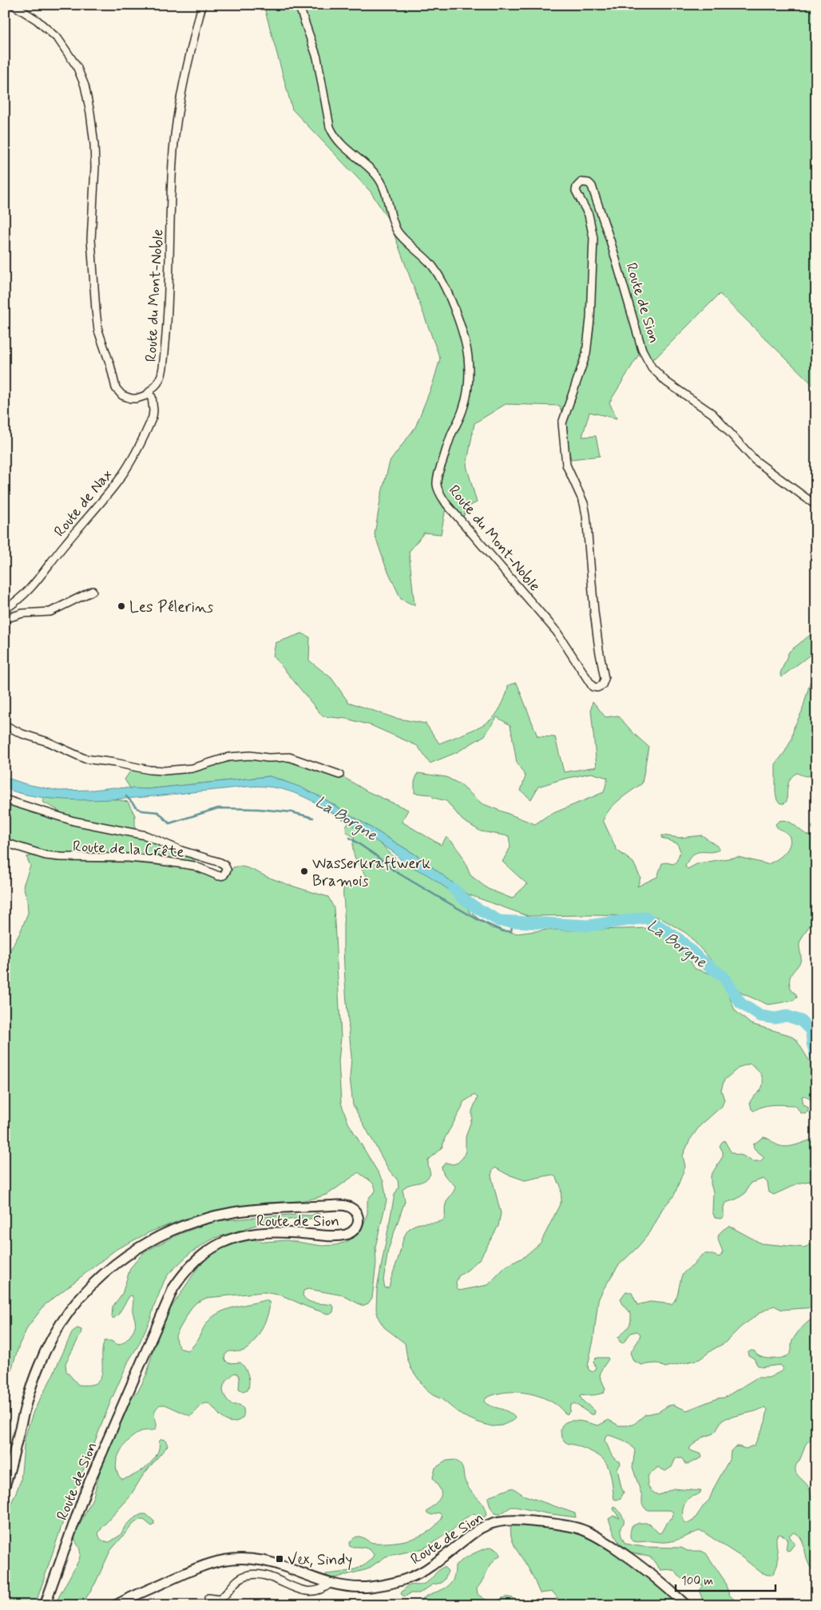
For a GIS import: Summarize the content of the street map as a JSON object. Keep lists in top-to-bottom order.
{
  "streets": {
    "main road": ["Route de Sion"],
    "street": ["Route du Mont-Noble", "Route de Nax", "Route de la Crête"]
  },
  "crossings": [
    ["Route du Mont-Noble", "Route de Sion"]
  ],
  "water": ["La Borgne"],
  "places": {
    "other": ["Les Pélerins", "Wasserkraftwerk Bramois"],
    "transit": ["Vex, Sindy"]
  },
  "scale_bar": "100 m"
}
